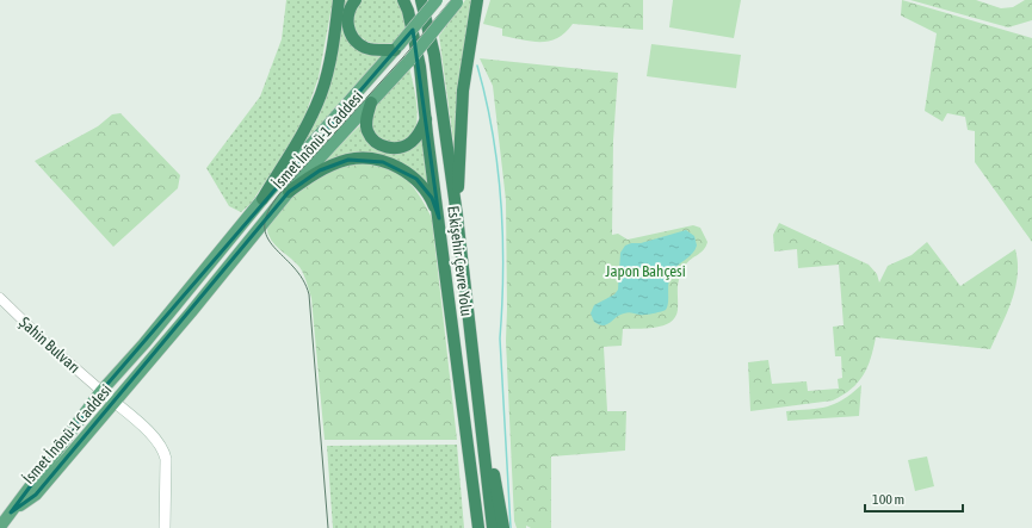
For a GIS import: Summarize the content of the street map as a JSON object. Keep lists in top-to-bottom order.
{
  "streets": {
    "highway": ["Eskişehir Çevre Yolu"],
    "main road": ["İsmet İnönü-1 Caddesi"],
    "street": ["Şahin Bulvarı"]
  },
  "crossings": [
    ["İsmet İnönü-1 Caddesi", "Şahin Bulvarı"]
  ],
  "parks": ["Japon Bahçesi"],
  "scale_bar": "100 m"
}
